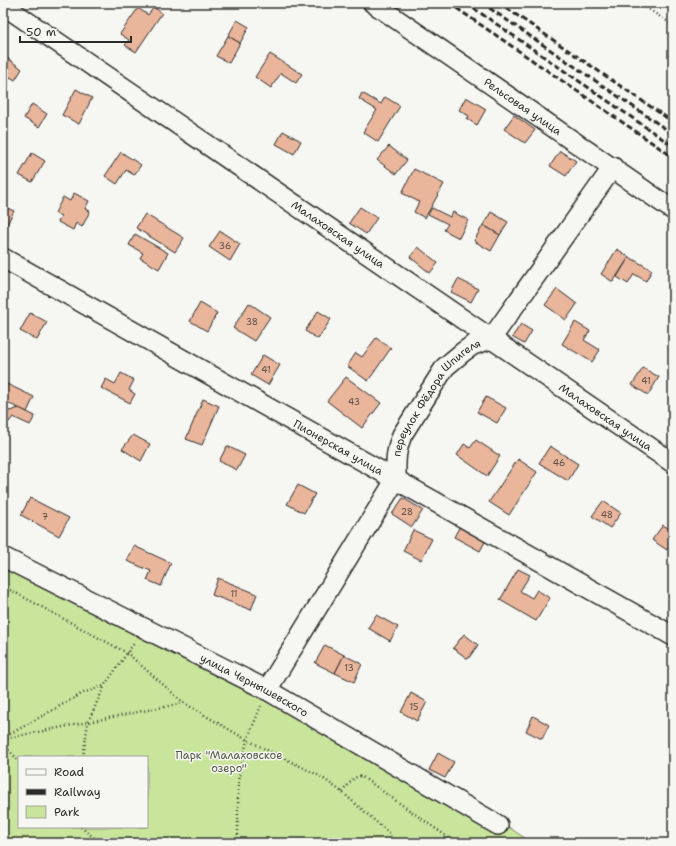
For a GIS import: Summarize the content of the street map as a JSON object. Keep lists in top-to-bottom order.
{
  "streets": {
    "street": [
      "Рельсовая улица",
      "Малаховская улица",
      "переулок Фёдора Шпигеля",
      "Пионерская улица",
      "улица Чернышевского"
    ]
  },
  "crossings": [
    ["Рельсовая улица", "переулок Фёдора Шпигеля"],
    ["Малаховская улица", "переулок Фёдора Шпигеля"],
    ["переулок Фёдора Шпигеля", "Пионерская улица"]
  ],
  "parks": ["Парк \"Малаховское озеро\""],
  "house_numbers": [
    "36",
    "38",
    "41",
    "41",
    "43",
    "46",
    "28",
    "48",
    "7",
    "11",
    "13",
    "15"
  ],
  "legend": ["Road", "Railway", "Park"],
  "scale_bar": "50 m"
}
